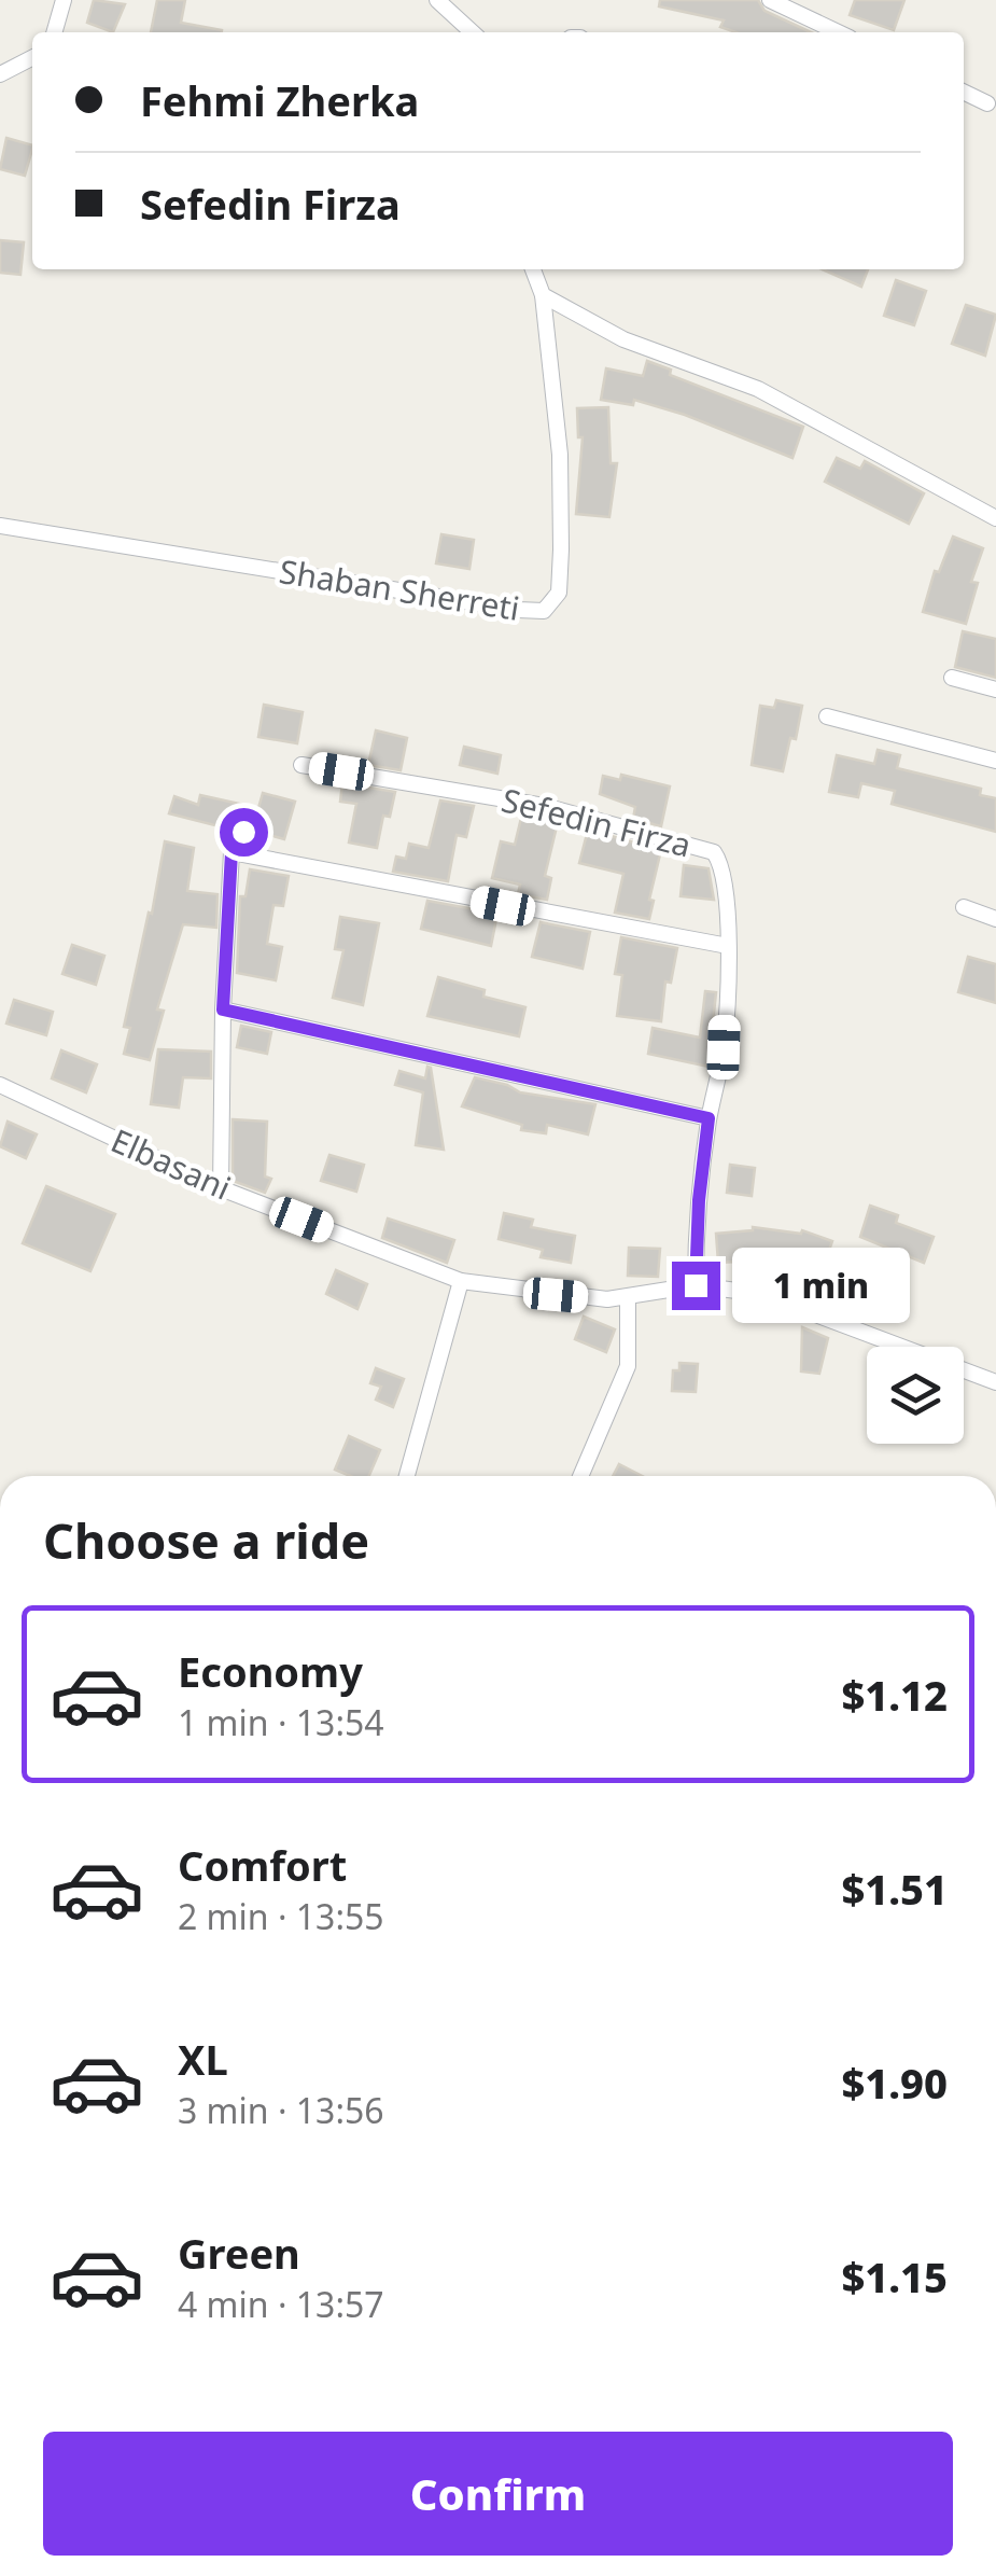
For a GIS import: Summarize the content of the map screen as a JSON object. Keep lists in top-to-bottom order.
{
  "streets": {
    "street": ["Shaban Sherreti", "Sefedin Firza", "Elbasani"]
  },
  "crossings": [
    ["Sefedin Firza", "Elbasani"]
  ],
  "page": {
    "banner": ["Fehmi Zherka", "Sefedin Firza"],
    "bubble": "1 min",
    "heading": "Choose a ride",
    "list": [
      {
        "name": "Economy",
        "note": "1 min · 13:54",
        "value": "$1.12"
      },
      {
        "name": "Comfort",
        "note": "2 min · 13:55",
        "value": "$1.51"
      },
      {
        "name": "XL",
        "note": "3 min · 13:56",
        "value": "$1.90"
      },
      {
        "name": "Green",
        "note": "4 min · 13:57",
        "value": "$1.15"
      }
    ],
    "buttons": "Confirm"
  }
}
